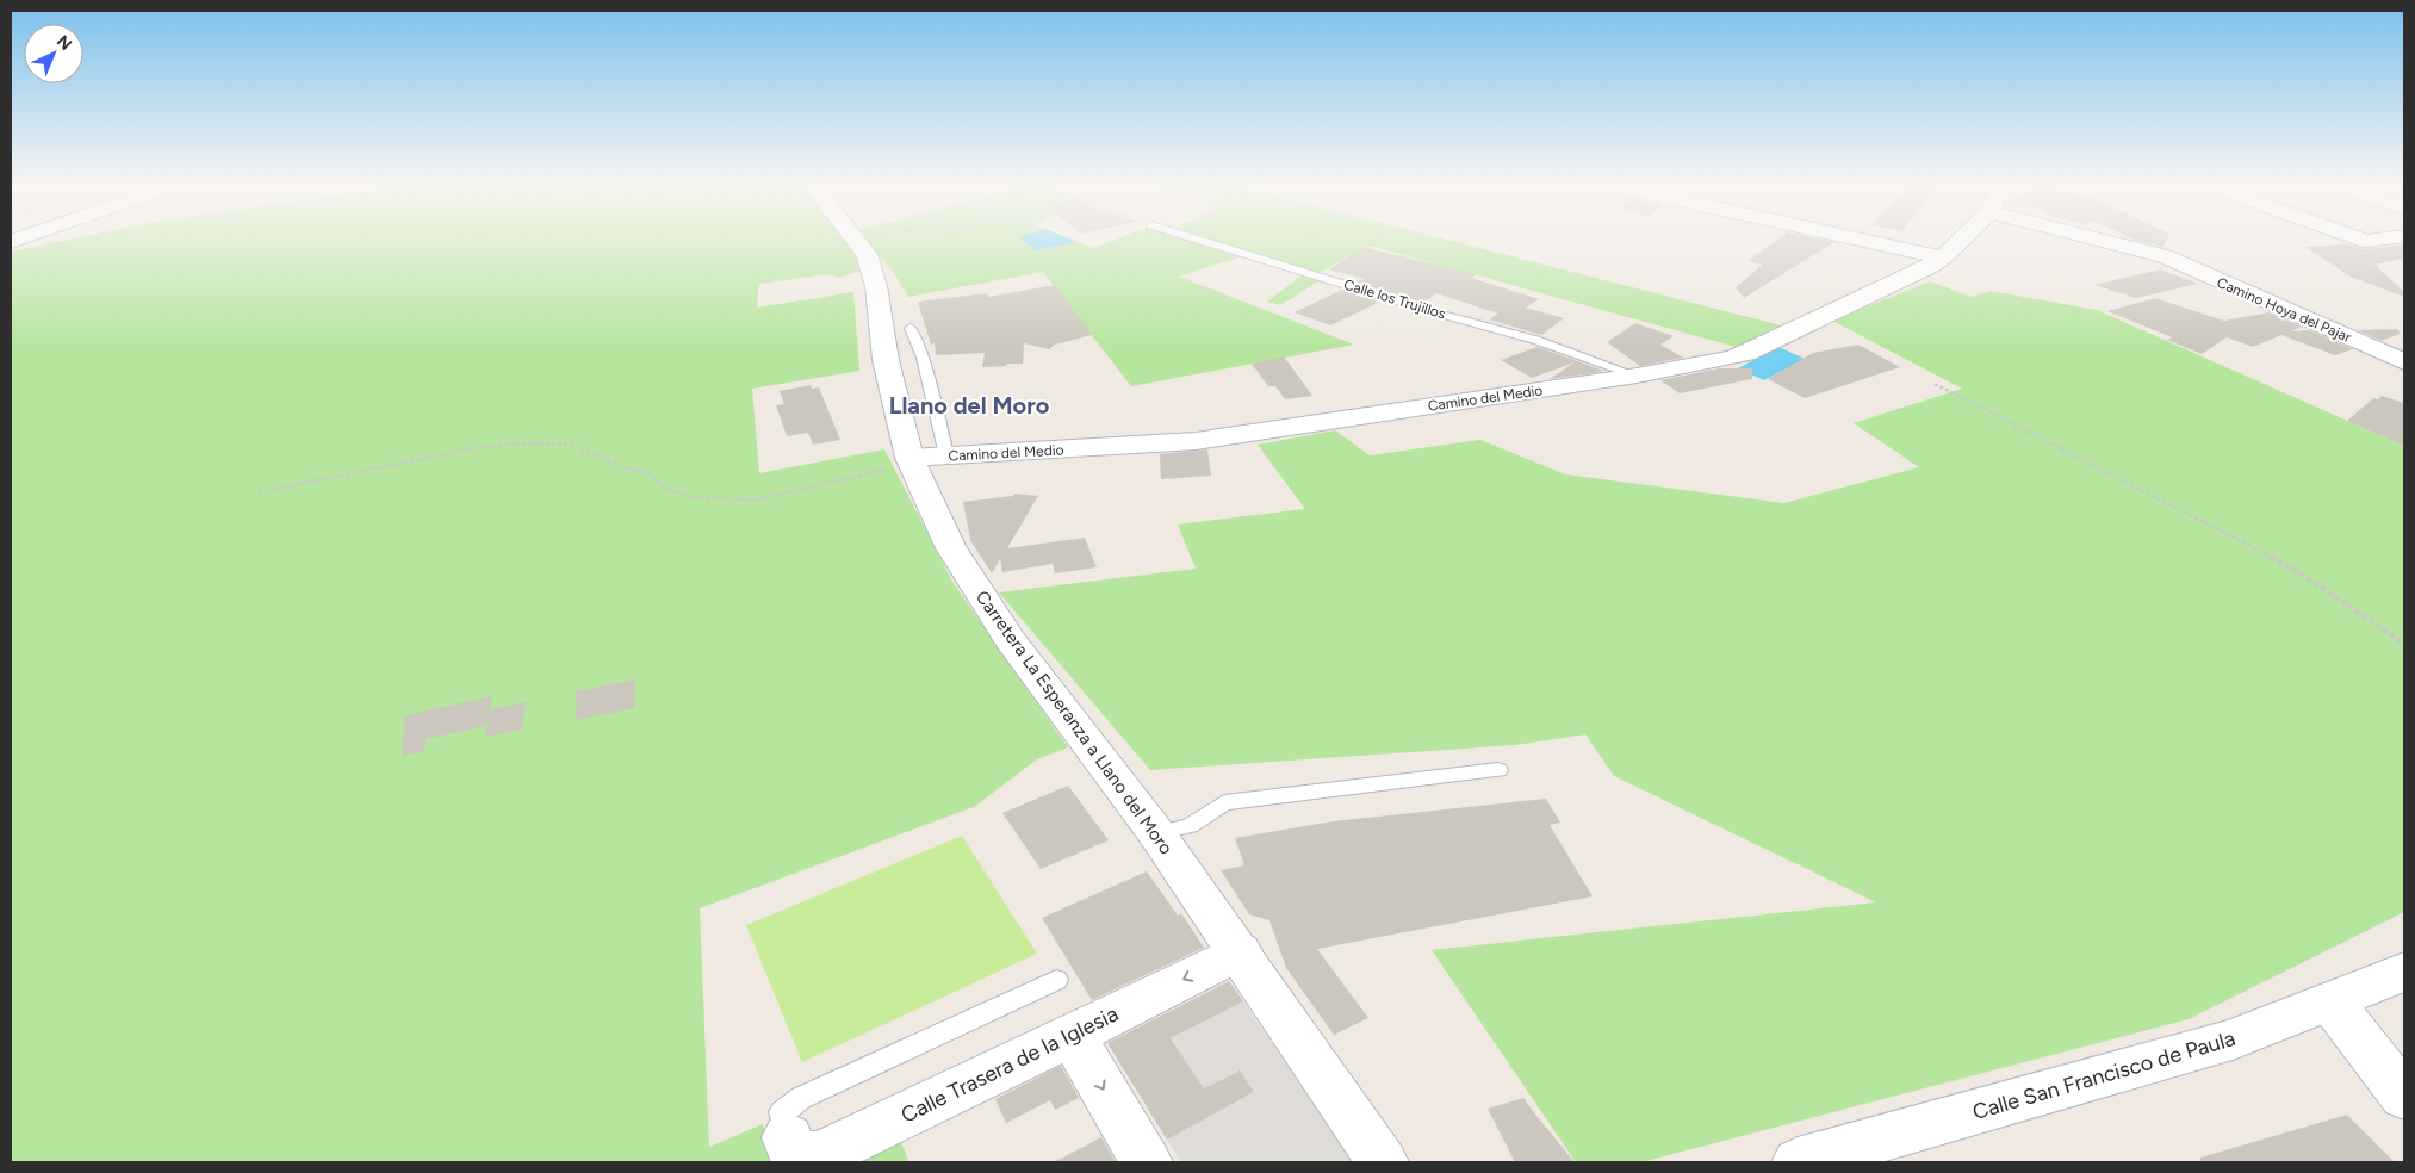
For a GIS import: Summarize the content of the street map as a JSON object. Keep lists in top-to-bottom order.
{
  "streets": {
    "street": [
      "Camino Hoya del Pajar",
      "Camino del Medio",
      "Carretera La Esperanza a Llano del Moro",
      "Calle Trasera de la Iglesia",
      "Calle San Francisco de Paula"
    ],
    "lane": ["Calle los Trujillos"]
  },
  "crossings": [
    ["Calle los Trujillos", "Camino del Medio"],
    ["Camino del Medio", "Carretera La Esperanza a Llano del Moro"],
    ["Carretera La Esperanza a Llano del Moro", "Calle Trasera de la Iglesia"]
  ],
  "one_way": ["Calle Trasera de la Iglesia"],
  "districts": ["Llano del Moro"],
  "north": "top right"
}
